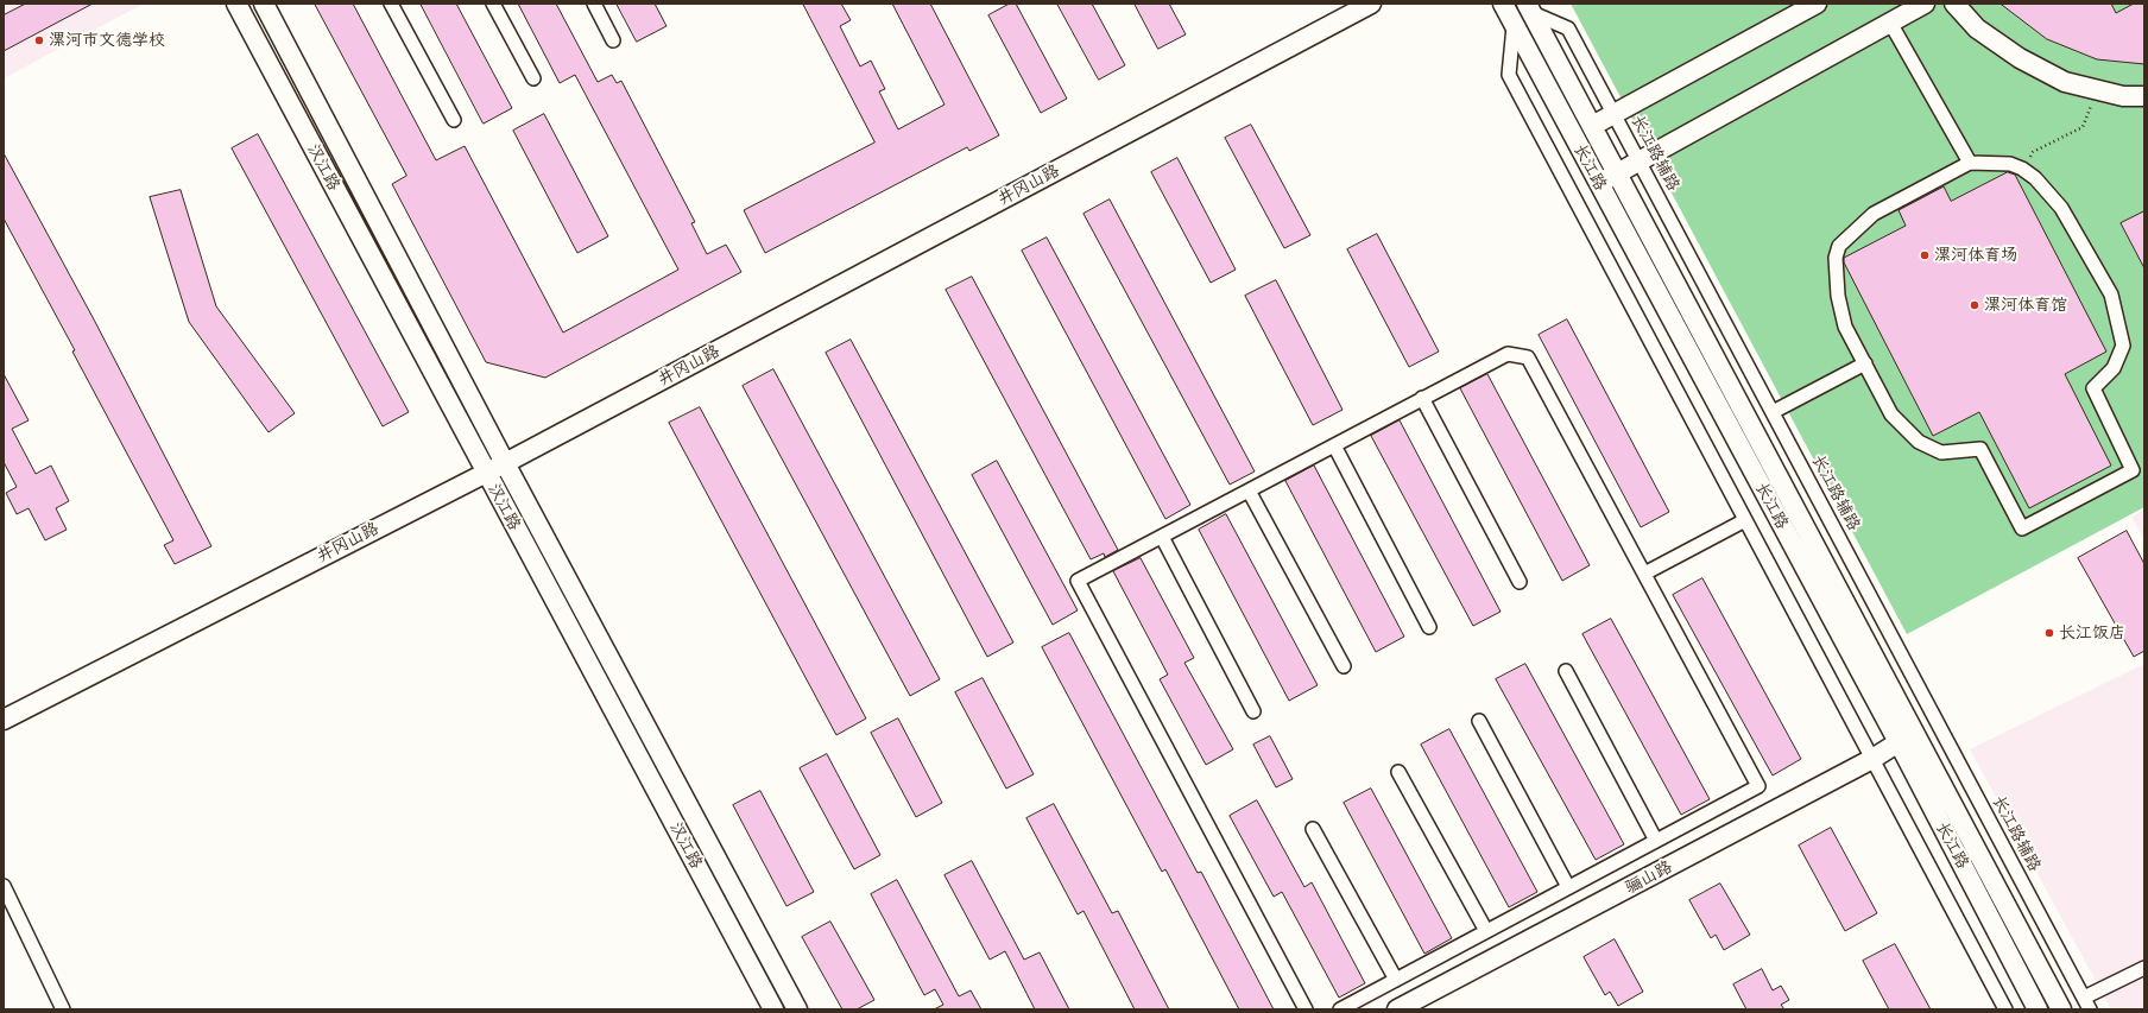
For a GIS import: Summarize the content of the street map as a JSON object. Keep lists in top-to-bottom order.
{
  "streets": {
    "street": [
      "长江路辅路",
      "汉江路",
      "长江路",
      "井冈山路",
      "骊山路"
    ]
  },
  "crossings": [
    ["长江路辅路", "长江路"],
    ["汉江路", "井冈山路"],
    ["长江路", "骊山路"]
  ],
  "places": [
    "漯河市文德学校",
    "漯河体育场",
    "漯河体育馆",
    "长江饭店"
  ]
}
